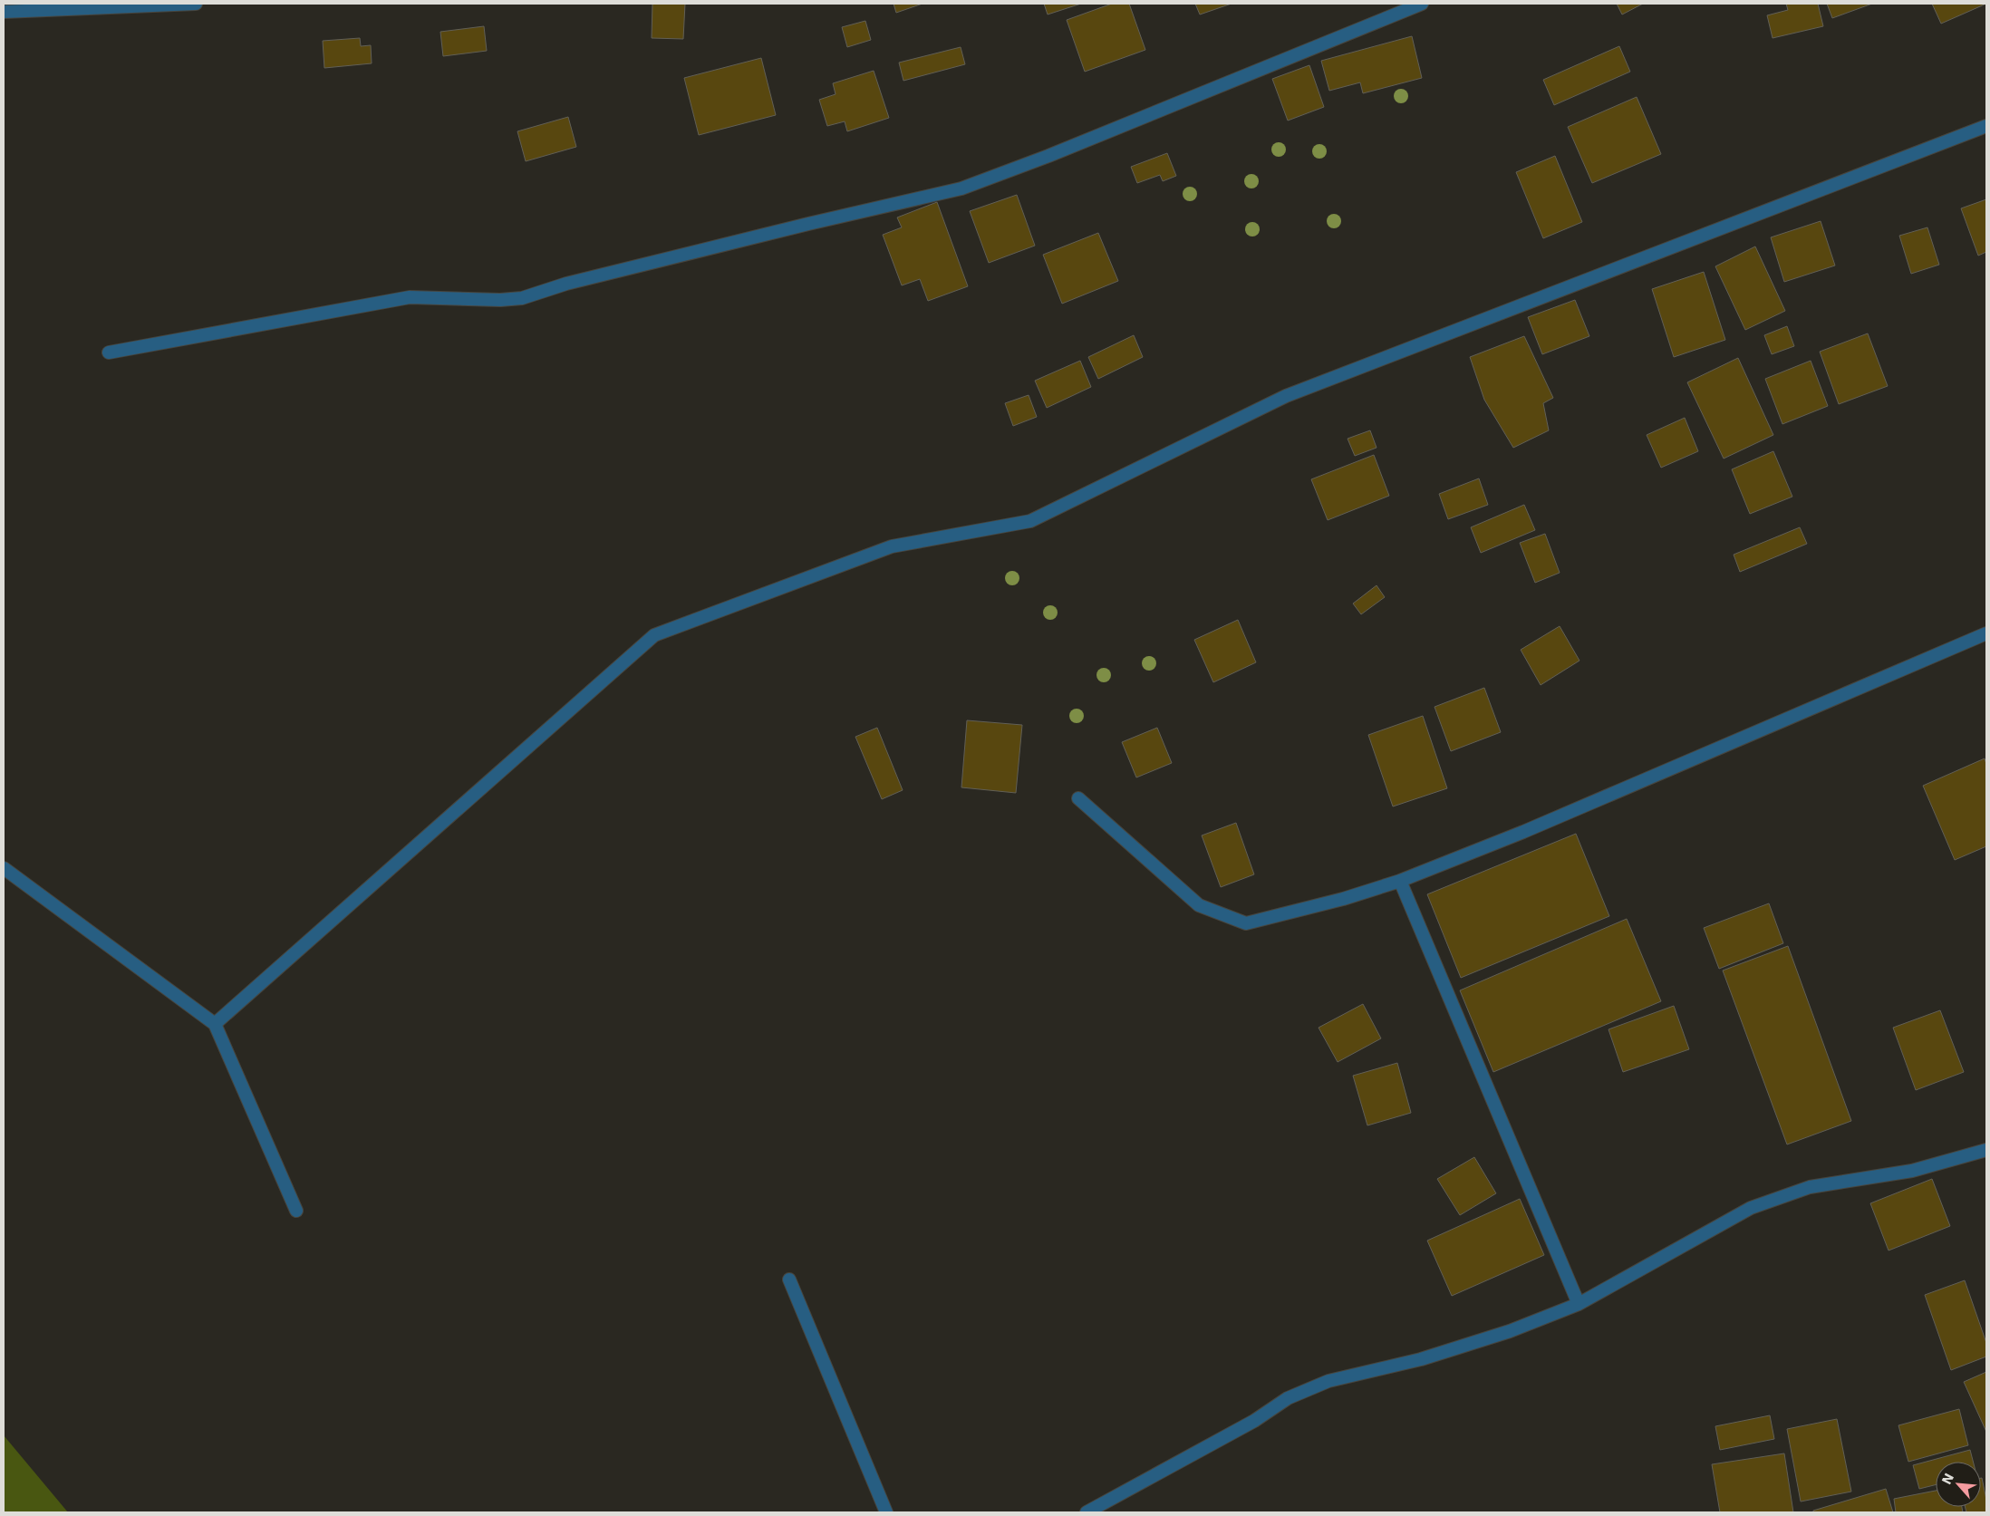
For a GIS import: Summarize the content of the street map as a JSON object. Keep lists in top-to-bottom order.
{
  "north": "top left"
}
